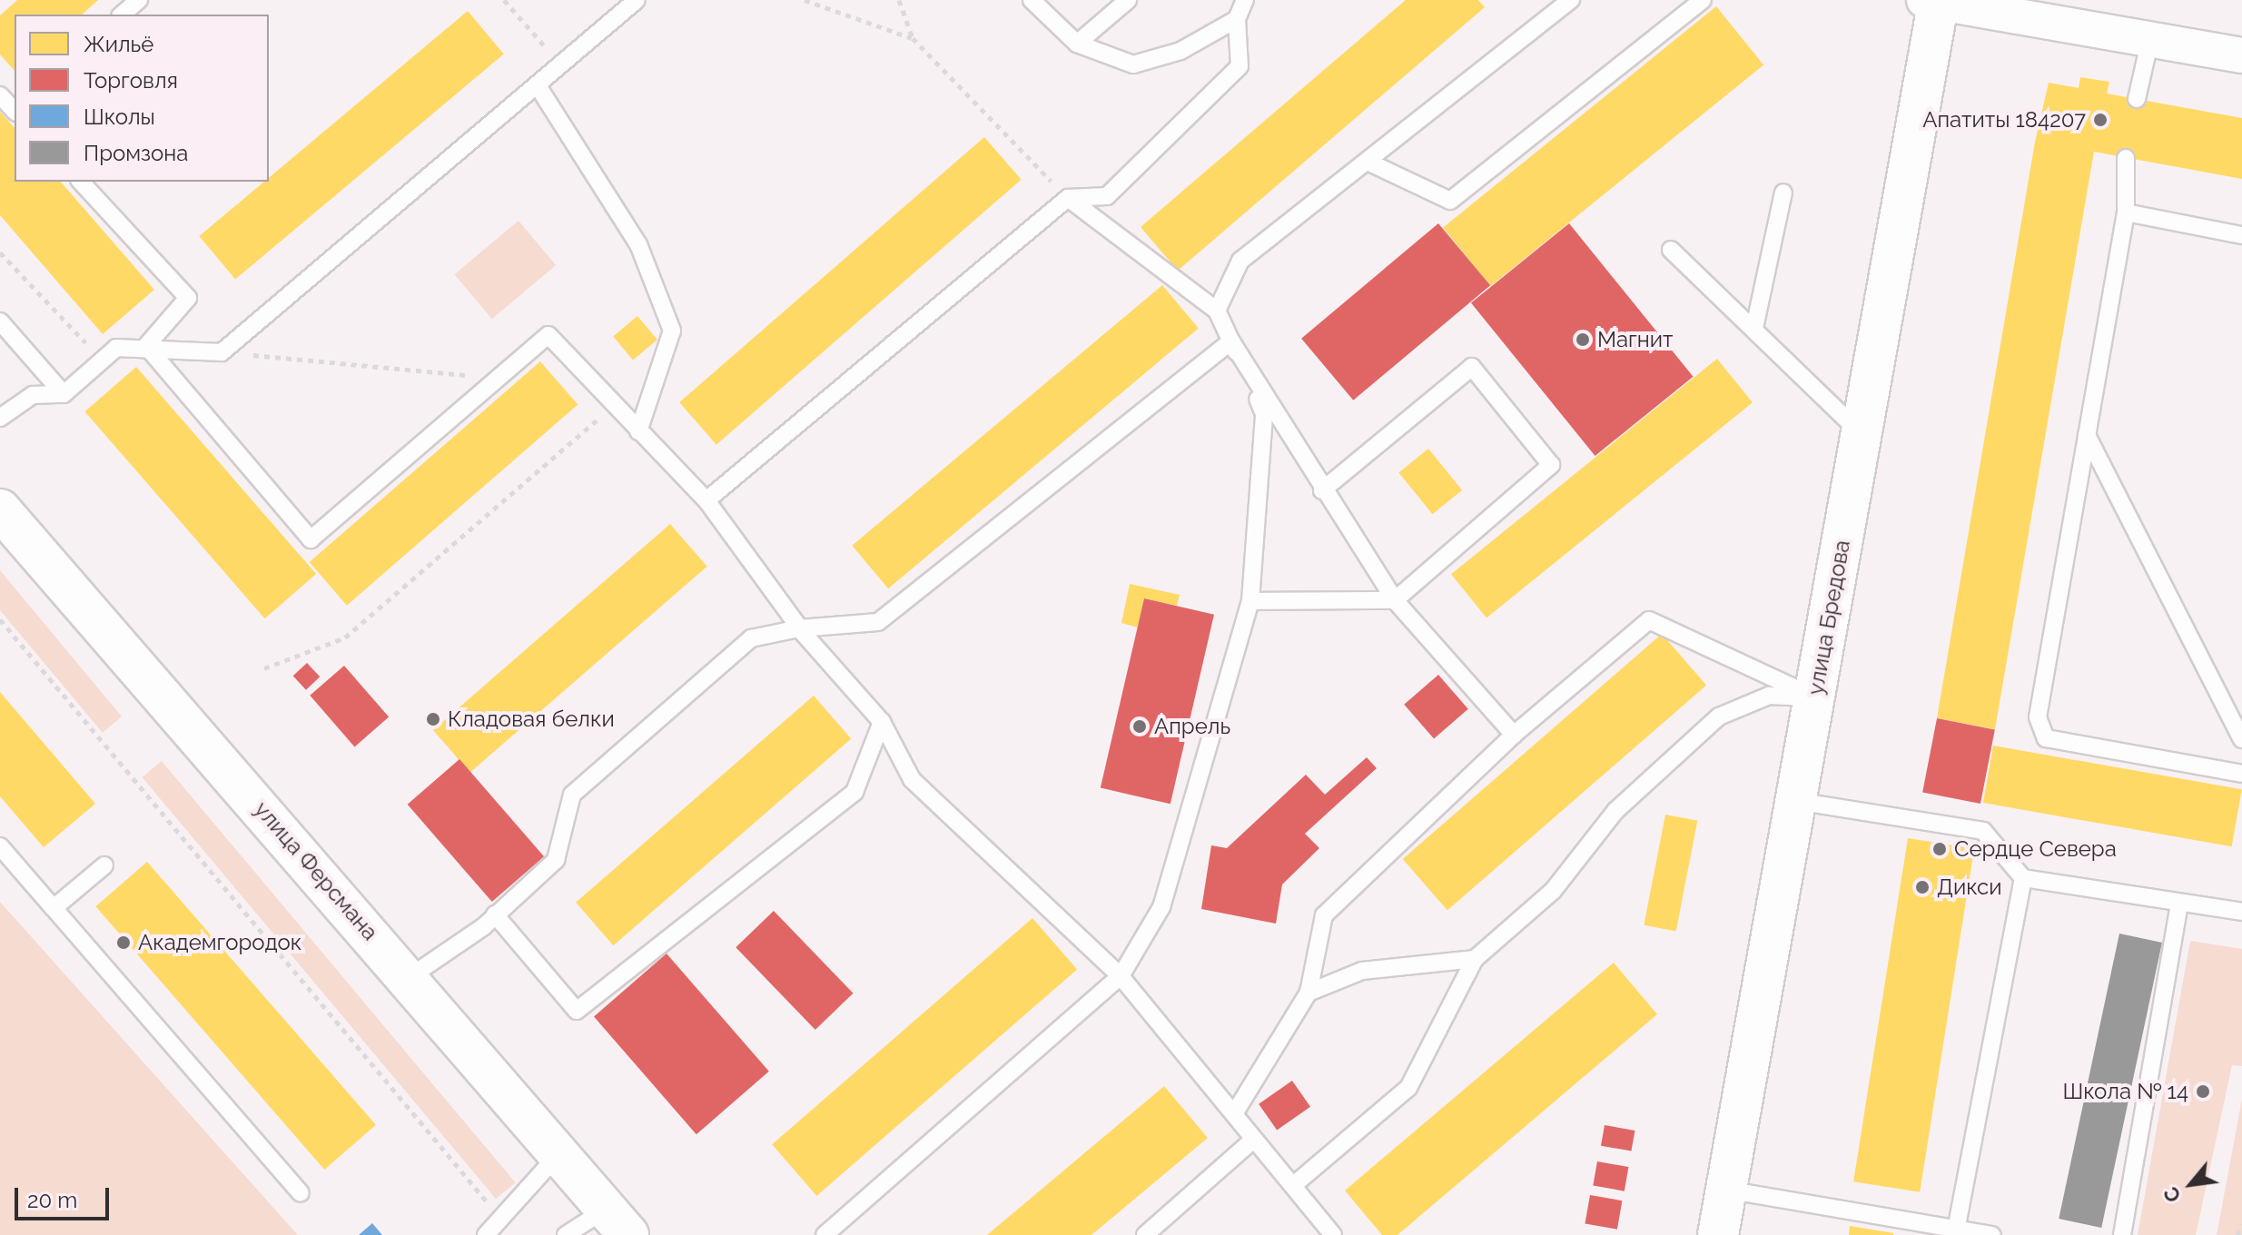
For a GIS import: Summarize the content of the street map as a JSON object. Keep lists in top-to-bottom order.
{
  "streets": {
    "street": ["улица Бредова", "улица Ферсмана"]
  },
  "places": [
    "Апатиты 184207",
    "Магнит",
    "Кладовая белки",
    "Апрель",
    "Сердце Севера",
    "Дикси",
    "Академгородок",
    "Школа № 14"
  ],
  "legend": [
    "Жильё",
    "Торговля",
    "Школы",
    "Промзона"
  ],
  "scale_bar": "20 m",
  "north": "bottom left"
}
